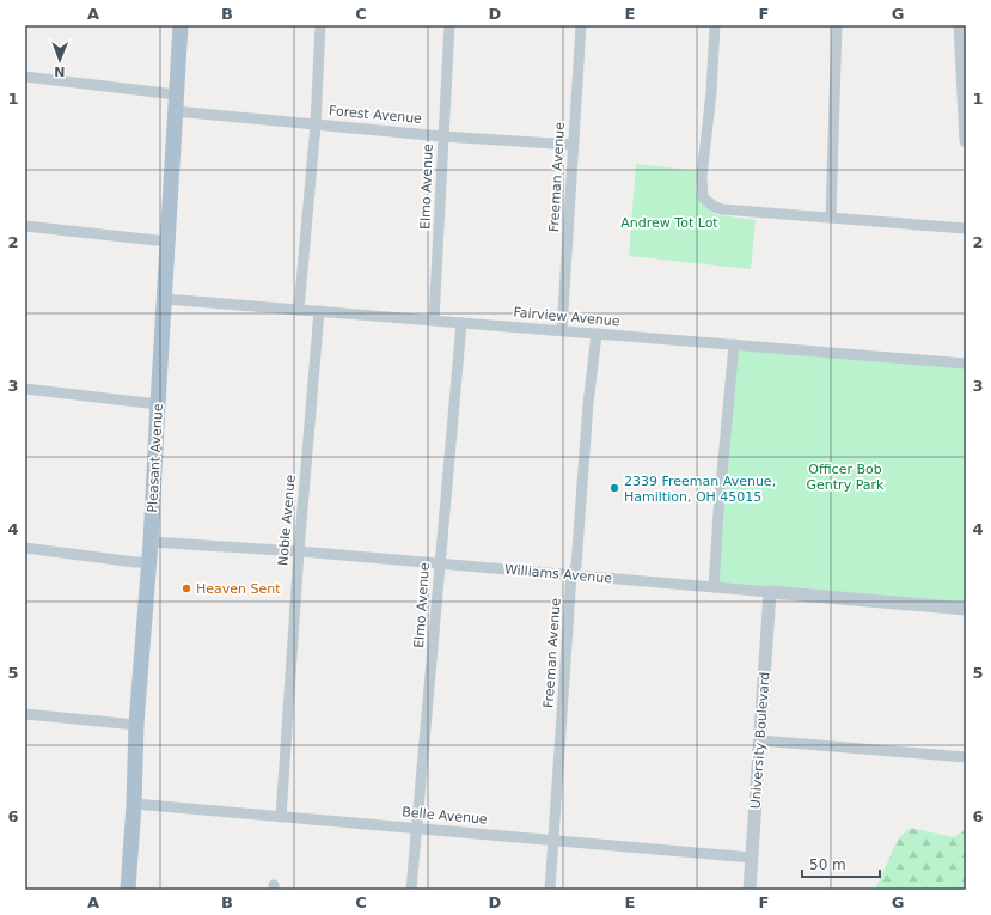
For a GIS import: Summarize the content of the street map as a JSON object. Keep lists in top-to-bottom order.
{
  "streets": {
    "main road": ["Pleasant Avenue"],
    "street": [
      "Forest Avenue",
      "Freeman Avenue",
      "Elmo Avenue",
      "Fairview Avenue",
      "Noble Avenue",
      "Williams Avenue",
      "University Boulevard",
      "Belle Avenue"
    ]
  },
  "crossings": [
    ["Forest Avenue", "Freeman Avenue"],
    ["Forest Avenue", "Elmo Avenue"],
    ["Forest Avenue", "Pleasant Avenue"],
    ["Freeman Avenue", "Fairview Avenue"],
    ["Freeman Avenue", "Williams Avenue"],
    ["Freeman Avenue", "Belle Avenue"],
    ["Elmo Avenue", "Fairview Avenue"],
    ["Elmo Avenue", "Williams Avenue"],
    ["Elmo Avenue", "Belle Avenue"],
    ["Fairview Avenue", "Pleasant Avenue"],
    ["Fairview Avenue", "Noble Avenue"],
    ["Pleasant Avenue", "Williams Avenue"],
    ["Pleasant Avenue", "Belle Avenue"],
    ["Noble Avenue", "Williams Avenue"],
    ["Noble Avenue", "Belle Avenue"],
    ["Williams Avenue", "University Boulevard"],
    ["University Boulevard", "Belle Avenue"]
  ],
  "parks": ["Andrew Tot Lot", "Officer Bob Gentry Park"],
  "places": ["2339 Freeman Avenue, Hamiltion, OH 45015", "Heaven Sent"],
  "scale_bar": "50 m",
  "north": "bottom",
  "grid": {
    "columns": [
      "A",
      "B",
      "C",
      "D",
      "E",
      "F",
      "G"
    ],
    "rows": [
      "1",
      "2",
      "3",
      "4",
      "5",
      "6"
    ]
  }
}
